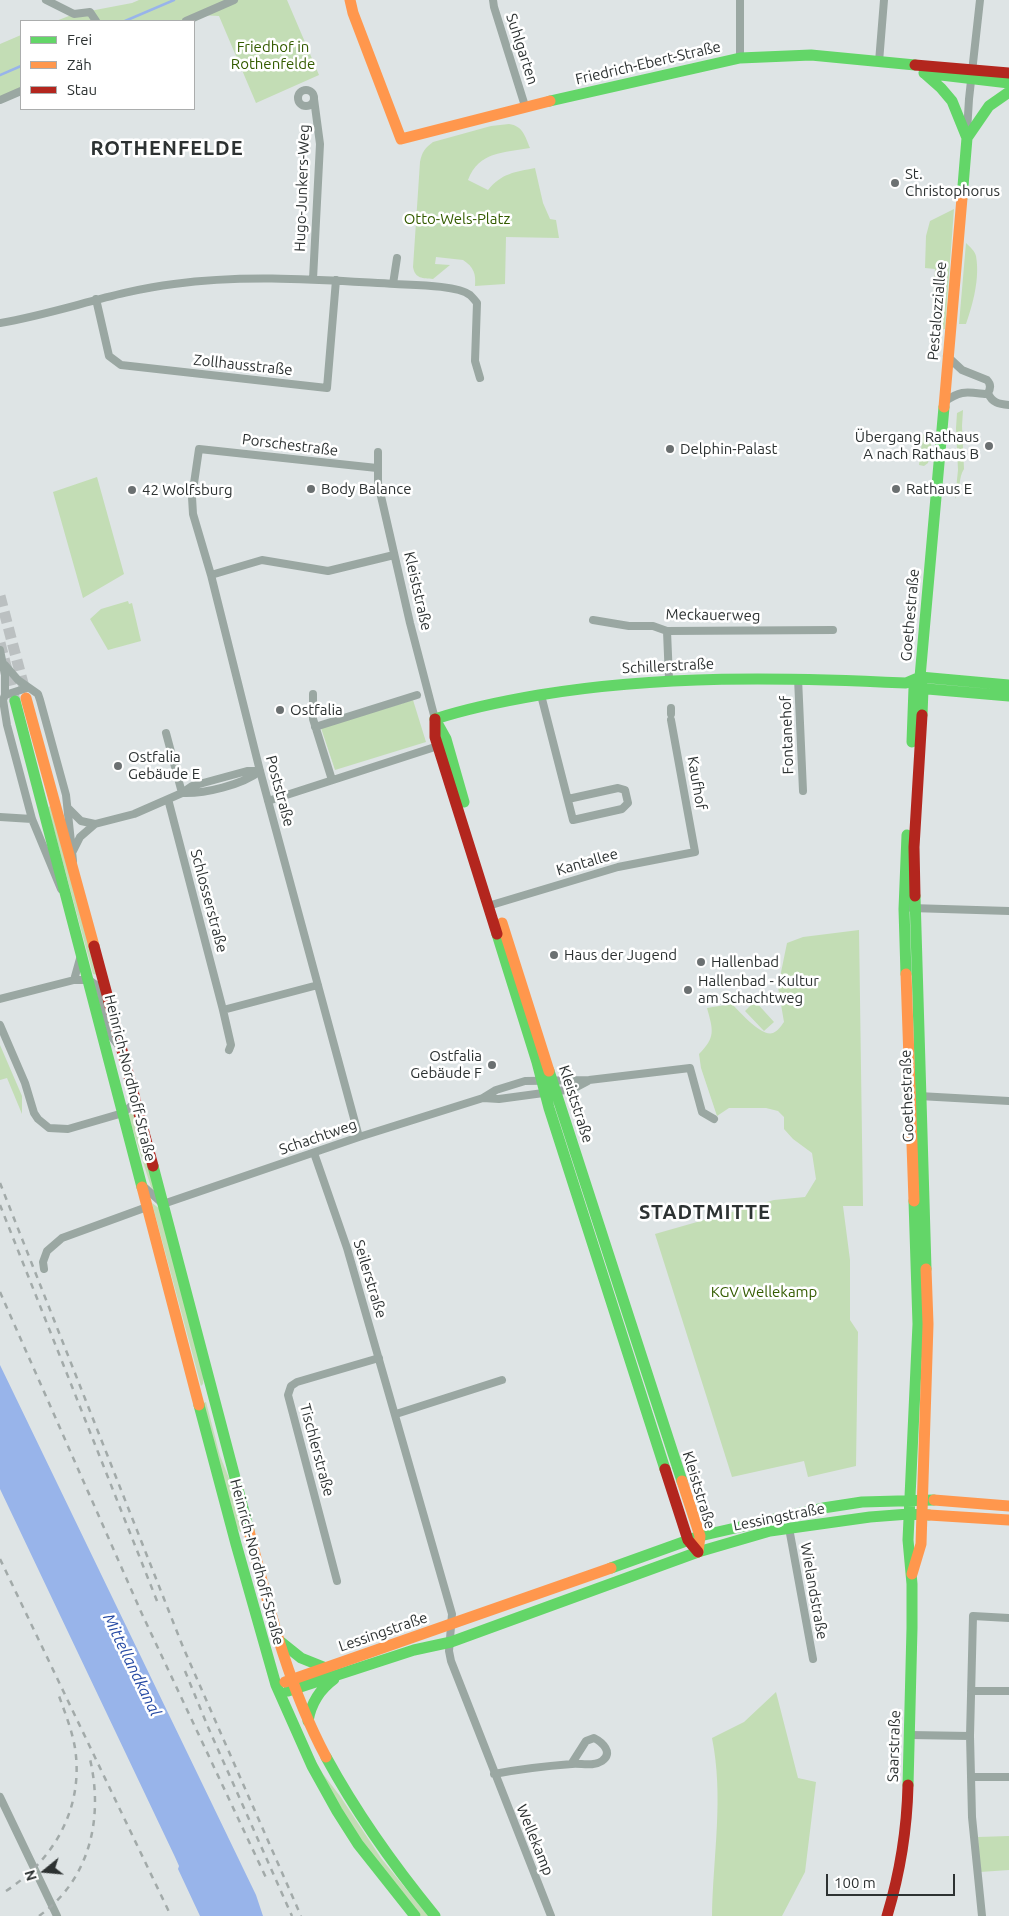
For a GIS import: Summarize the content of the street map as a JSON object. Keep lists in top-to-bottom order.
{
  "streets": {
    "street": [
      "Suhlgarten",
      "Friedrich-Ebert-Straße",
      "Hugo-Junkers-Weg",
      "Pestalozziallee",
      "Zollhausstraße",
      "Porschestraße",
      "Kleiststraße",
      "Meckauerweg",
      "Goethestraße",
      "Schillerstraße",
      "Fontanehof",
      "Kaufhof",
      "Poststraße",
      "Kantallee",
      "Schlosserstraße",
      "Heinrich-Nordhoff-Straße",
      "Schachtweg",
      "Seilerstraße",
      "Tischlerstraße",
      "Lessingstraße",
      "Wielandstraße",
      "Saarstraße",
      "Wellekamp"
    ]
  },
  "crossings": [
    ["Suhlgarten", "Friedrich-Ebert-Straße"],
    ["Friedrich-Ebert-Straße", "Pestalozziallee"],
    ["Pestalozziallee", "Goethestraße"],
    ["Porschestraße", "Kleiststraße"],
    ["Porschestraße", "Poststraße"],
    ["Kleiststraße", "Schillerstraße"],
    ["Kleiststraße", "Kantallee"],
    ["Kleiststraße", "Schachtweg"],
    ["Kleiststraße", "Lessingstraße"],
    ["Goethestraße", "Schillerstraße"],
    ["Goethestraße", "Lessingstraße"],
    ["Goethestraße", "Saarstraße"],
    ["Schillerstraße", "Fontanehof"],
    ["Kaufhof", "Kantallee"],
    ["Poststraße", "Schachtweg"],
    ["Heinrich-Nordhoff-Straße", "Schachtweg"],
    ["Heinrich-Nordhoff-Straße", "Lessingstraße"],
    ["Schachtweg", "Seilerstraße"],
    ["Seilerstraße", "Tischlerstraße"],
    ["Seilerstraße", "Lessingstraße"],
    ["Lessingstraße", "Wielandstraße"],
    ["Lessingstraße", "Saarstraße"],
    ["Lessingstraße", "Wellekamp"]
  ],
  "districts": ["ROTHENFELDE", "STADTMITTE"],
  "water": ["Mittellandkanal"],
  "parks": ["Friedhof in Rothenfelde", "Otto-Wels-Platz", "KGV Wellekamp"],
  "places": [
    "St. Christophorus",
    "Übergang Rathaus A nach Rathaus B",
    "Delphin-Palast",
    "Body Balance",
    "Rathaus E",
    "42 Wolfsburg",
    "Ostfalia",
    "Ostfalia Gebäude E",
    "Haus der Jugend",
    "Hallenbad",
    "Hallenbad - Kultur am Schachtweg",
    "Ostfalia Gebäude F"
  ],
  "legend": ["Frei", "Zäh", "Stau"],
  "scale_bar": "100 m",
  "north": "left"
}
